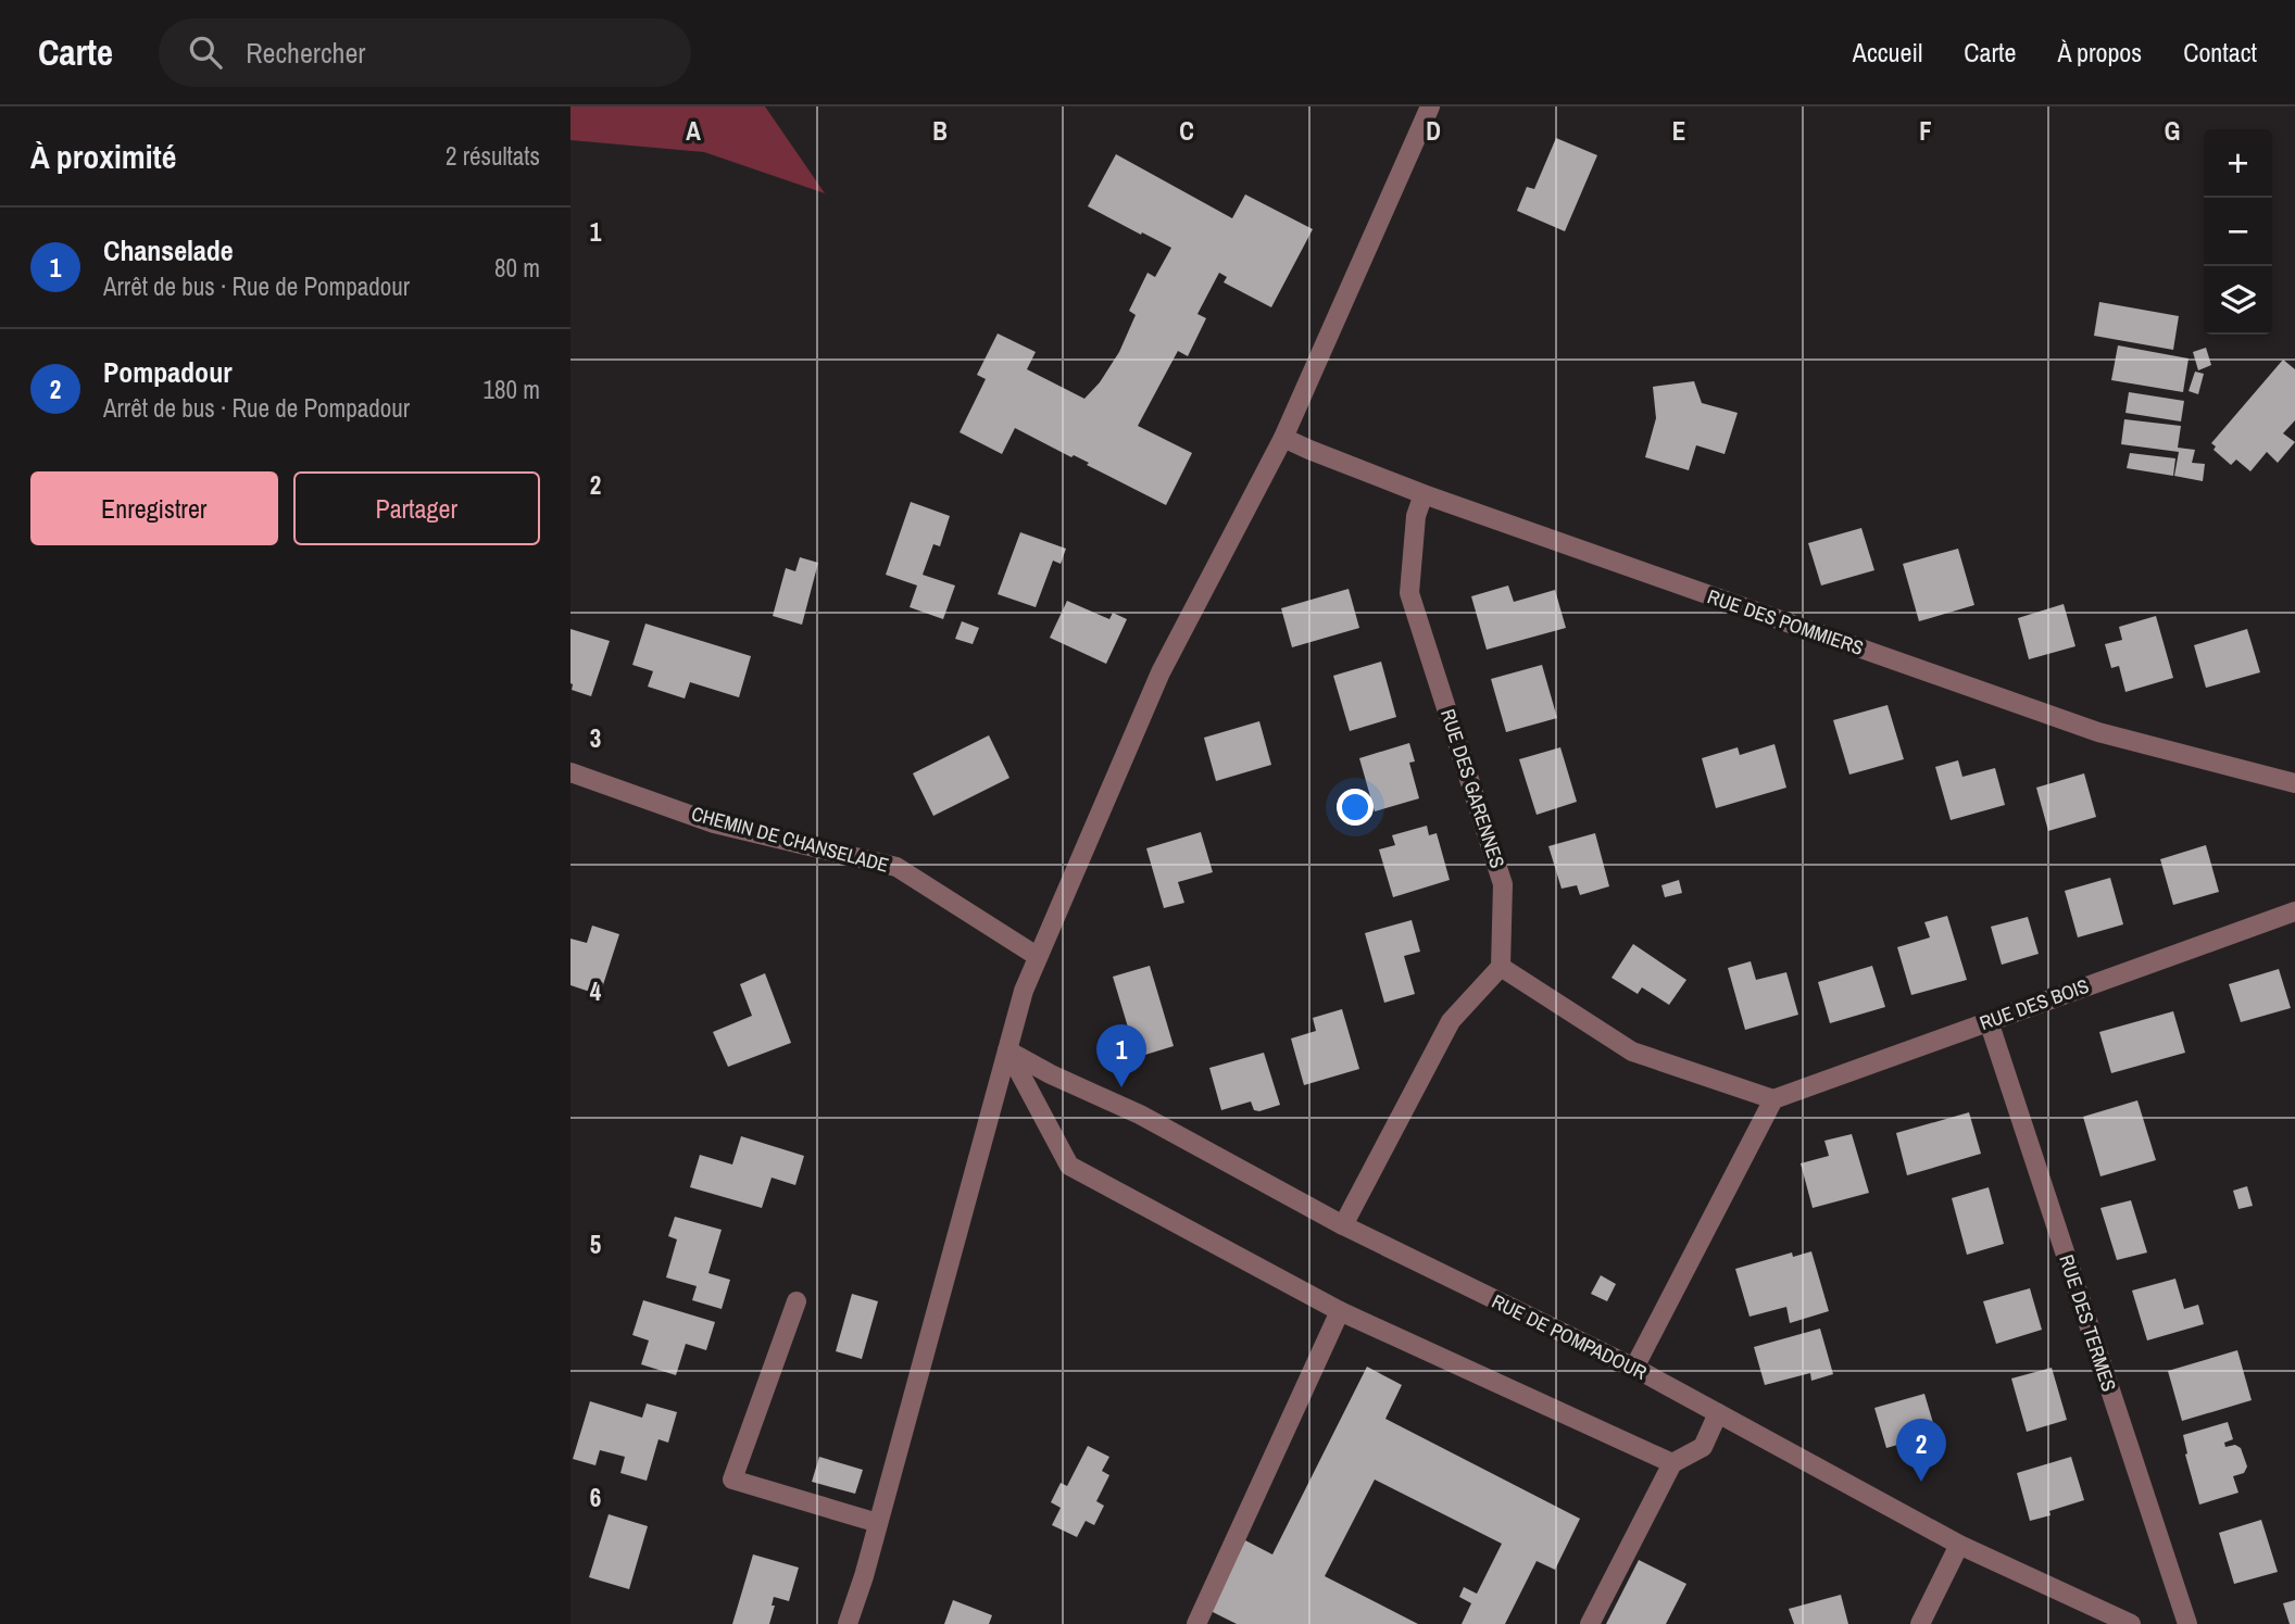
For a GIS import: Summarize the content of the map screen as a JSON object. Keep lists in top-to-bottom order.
{
  "streets": {
    "street": [
      "RUE DES POMMIERS",
      "RUE DES GARENNES",
      "CHEMIN DE CHANSELADE",
      "RUE DES BOIS",
      "RUE DES TERMES",
      "RUE DE POMPADOUR"
    ]
  },
  "crossings": [
    ["RUE DES POMMIERS", "RUE DES GARENNES"],
    ["RUE DES BOIS", "RUE DES TERMES"]
  ],
  "page": {
    "header": "Carte",
    "search": "Rechercher",
    "nav": [
      "Accueil",
      "Carte",
      "À propos",
      "Contact"
    ],
    "heading": ["À proximité", "2 résultats"],
    "map_buttons": ["+", "−"],
    "list": [
      {
        "mark": "1",
        "name": "Chanselade",
        "note": "Arrêt de bus · Rue de Pompadour",
        "value": "80 m"
      },
      {
        "mark": "2",
        "name": "Pompadour",
        "note": "Arrêt de bus · Rue de Pompadour",
        "value": "180 m"
      }
    ],
    "buttons": ["Enregistrer", "Partager"],
    "pins": ["1", "2"]
  },
  "grid": {
    "columns": [
      "A",
      "B",
      "C",
      "D",
      "E",
      "F",
      "G"
    ],
    "rows": [
      "1",
      "2",
      "3",
      "4",
      "5",
      "6"
    ]
  }
}
